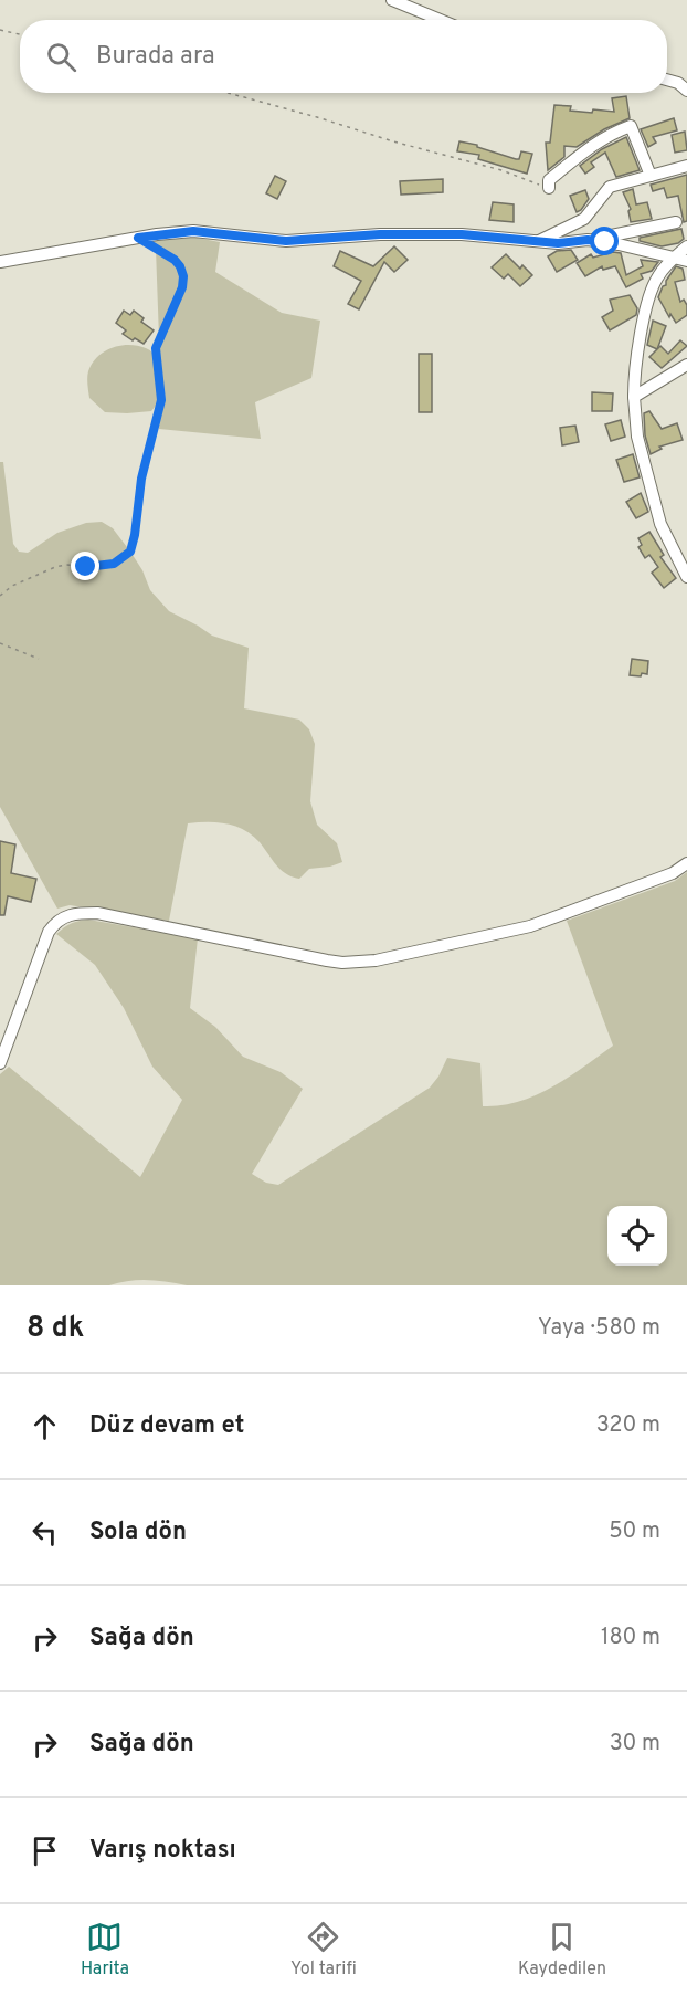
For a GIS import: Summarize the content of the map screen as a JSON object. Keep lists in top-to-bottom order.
{
  "page": {
    "search": "Burada ara",
    "heading": ["8 dk", "Yaya · 580 m"],
    "list": [
      ["Düz devam et", "320 m"],
      ["Sola dön", "50 m"],
      ["Sağa dön", "180 m"],
      ["Sağa dön", "30 m"],
      "Varış noktası"
    ],
    "nav": ["Harita", "Yol tarifi", "Kaydedilen"]
  }
}
